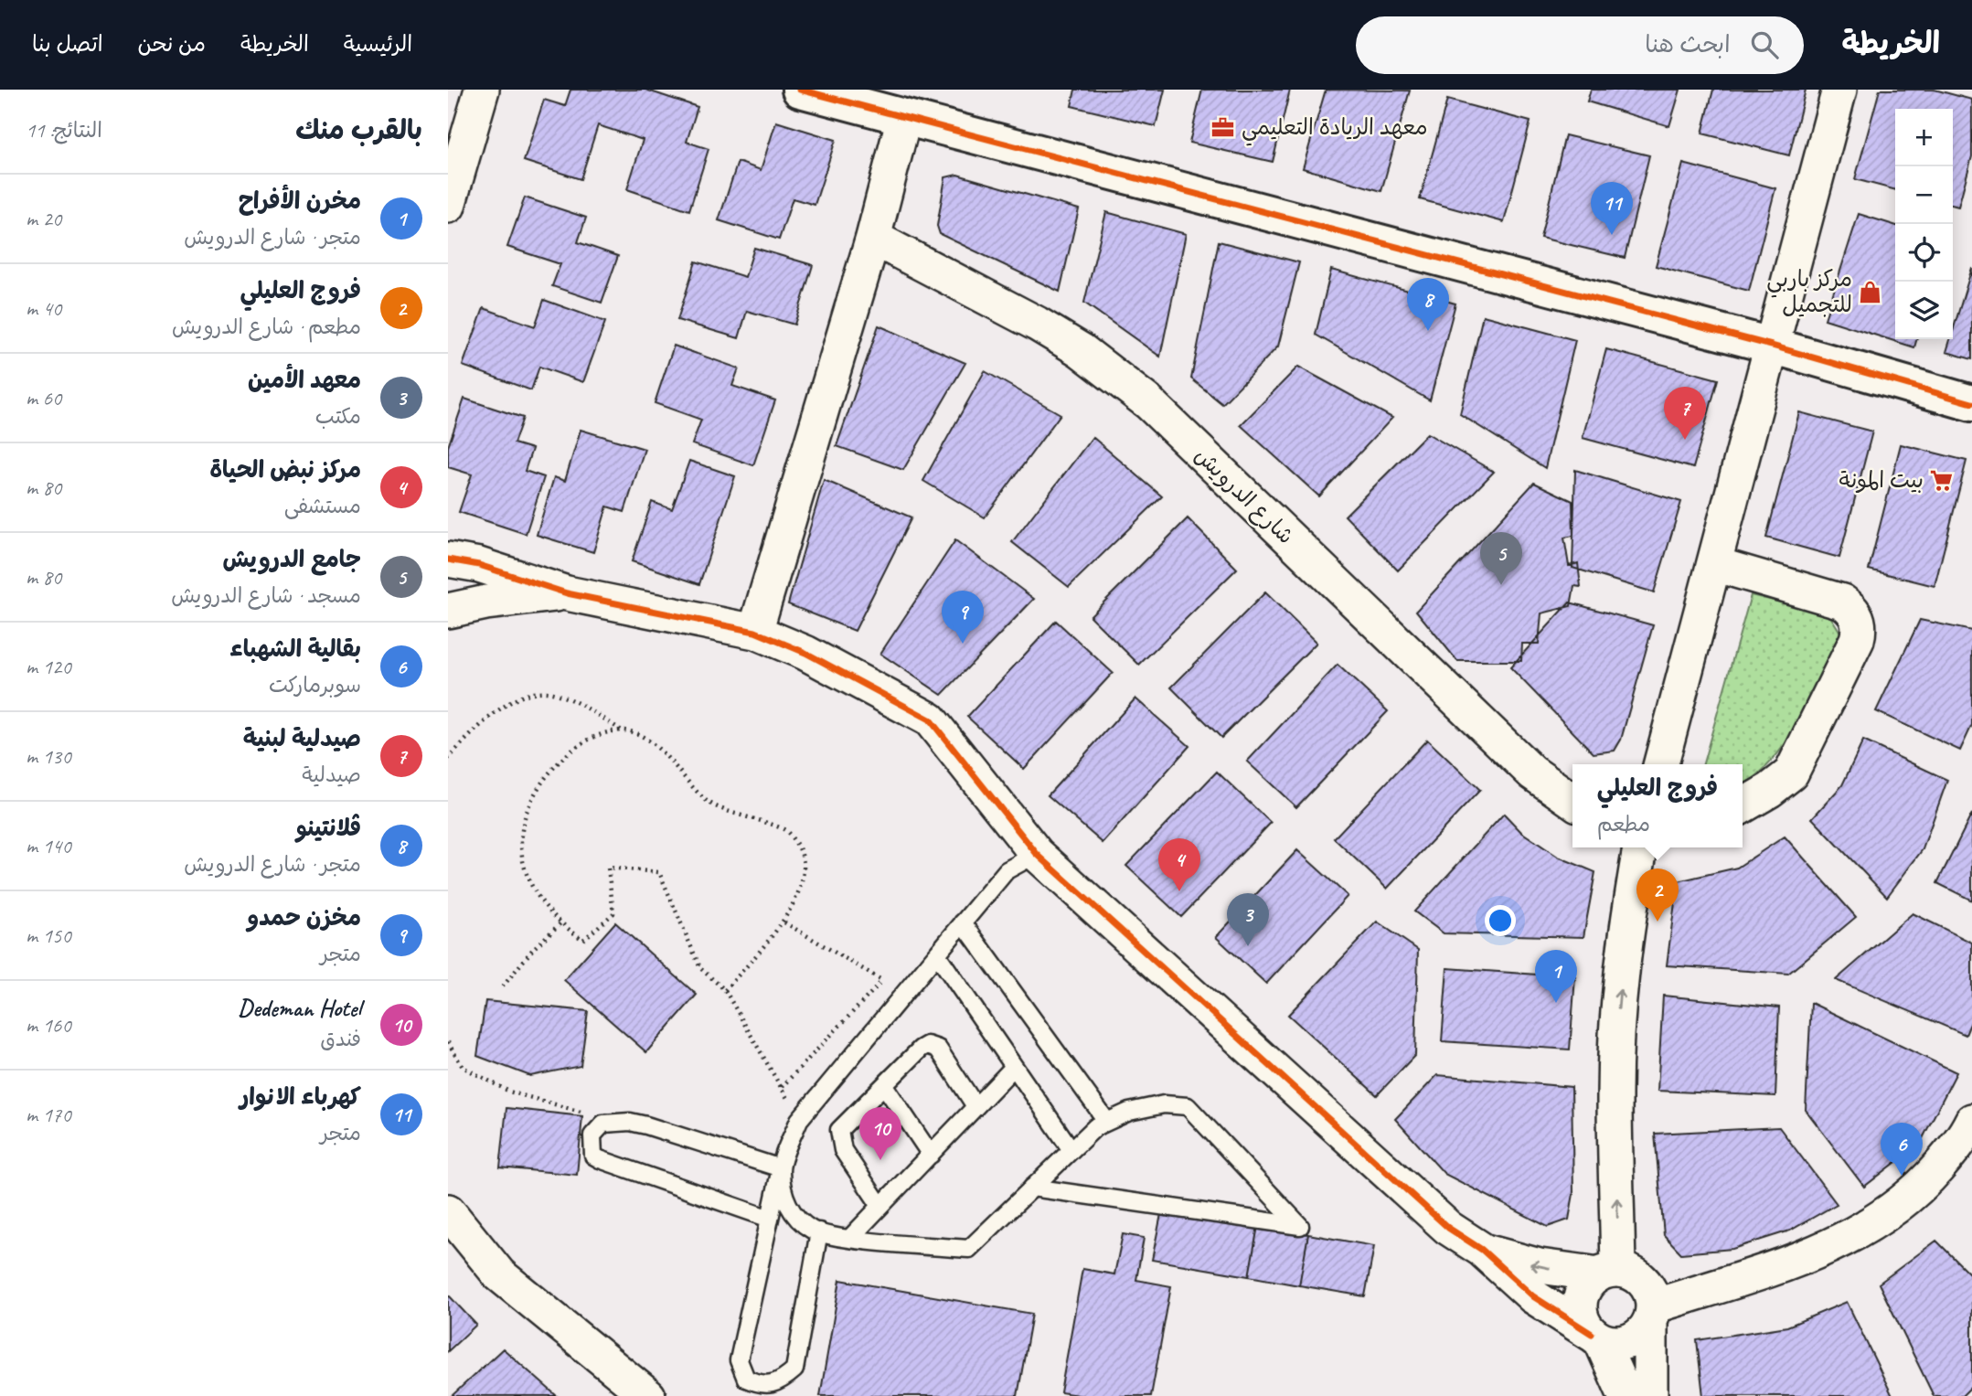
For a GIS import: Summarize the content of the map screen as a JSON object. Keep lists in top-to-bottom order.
{
  "streets": {
    "street": ["شارع الدرويش"]
  },
  "places": {
    "office": ["معهد الريادة التعليمي"],
    "shop": ["مركز باربي للتجميل"],
    "supermarket": ["بيت المونة"]
  },
  "page": {
    "header": "الخريطة",
    "search": "ابحث هنا",
    "nav": [
      "الرئيسية",
      "الخريطة",
      "من نحن",
      "اتصل بنا"
    ],
    "heading": ["بالقرب منك", "النتائج: 11"],
    "map_buttons": ["+", "−"],
    "list": [
      {
        "mark": "1",
        "name": "مخرن الأفراح",
        "note": "متجر · شارع الدرويش",
        "value": "20 m"
      },
      {
        "mark": "2",
        "name": "فروج العليلي",
        "note": "مطعم · شارع الدرويش",
        "value": "40 m"
      },
      {
        "mark": "3",
        "name": "معهد الأمين",
        "note": "مكتب",
        "value": "60 m"
      },
      {
        "mark": "4",
        "name": "مركز نبض الحياة",
        "note": "مستشفى",
        "value": "80 m"
      },
      {
        "mark": "5",
        "name": "جامع الدرويش",
        "note": "مسجد · شارع الدرويش",
        "value": "80 m"
      },
      {
        "mark": "6",
        "name": "بقالية الشهباء",
        "note": "سوبرماركت",
        "value": "120 m"
      },
      {
        "mark": "7",
        "name": "صيدلية لبنية",
        "note": "صيدلية",
        "value": "130 m"
      },
      {
        "mark": "8",
        "name": "ڤلانتينو",
        "note": "متجر · شارع الدرويش",
        "value": "140 m"
      },
      {
        "mark": "9",
        "name": "مخزن حمدو",
        "note": "متجر",
        "value": "150 m"
      },
      {
        "mark": "10",
        "name": "Dedeman Hotel",
        "note": "فندق",
        "value": "160 m"
      },
      {
        "mark": "11",
        "name": "كهرباء الانوار",
        "note": "متجر",
        "value": "170 m"
      }
    ],
    "pins": [
      "11",
      "8",
      "7",
      "5",
      "9",
      "4",
      "2",
      "3",
      "1",
      "10",
      "6"
    ],
    "popup": ["فروج العليلي", "مطعم"]
  }
}
